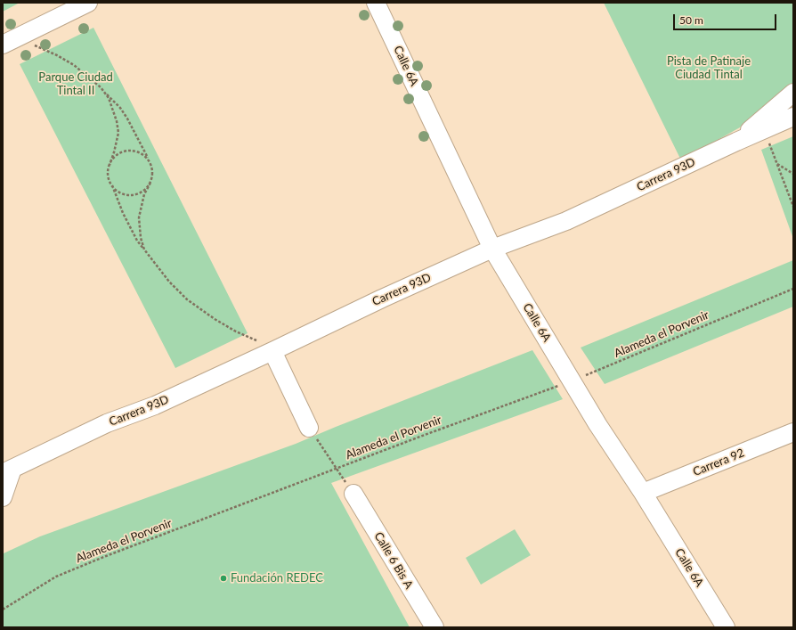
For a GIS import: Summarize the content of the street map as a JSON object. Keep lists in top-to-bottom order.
{
  "streets": {
    "street": [
      "Calle 6A",
      "Carrera 93D",
      "Carrera 92",
      "Calle 6 Bis A"
    ],
    "path": ["Alameda el Porvenir"]
  },
  "crossings": [
    ["Calle 6A", "Carrera 93D"],
    ["Calle 6A", "Alameda el Porvenir"],
    ["Calle 6A", "Carrera 92"]
  ],
  "parks": ["Pista de Patinaje Ciudad Tintal", "Parque Ciudad Tintal II"],
  "places": ["Fundación REDEC"],
  "scale_bar": "50 m"
}
